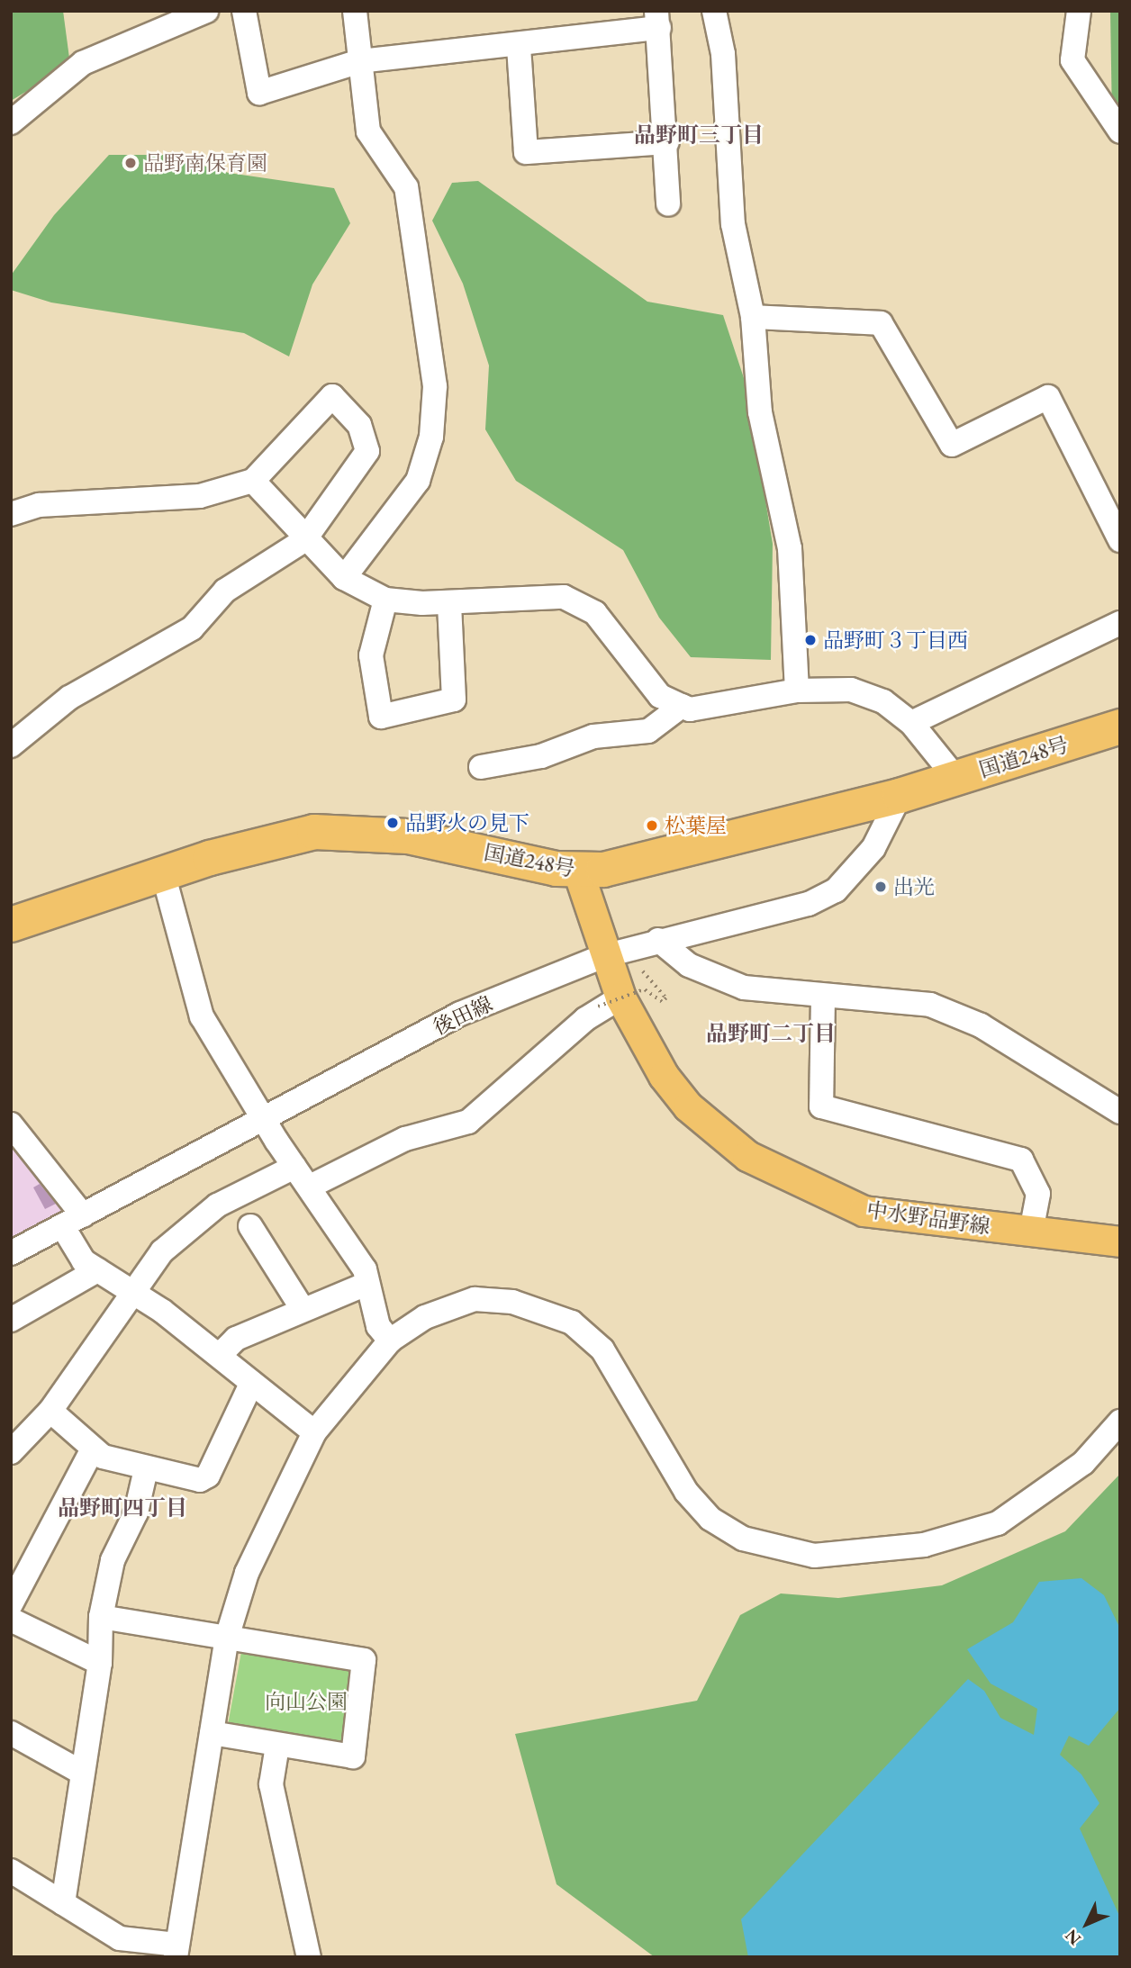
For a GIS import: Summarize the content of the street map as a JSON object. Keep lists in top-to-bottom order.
{
  "streets": {
    "highway": ["国道248号"],
    "main road": ["中水野品野線"],
    "street": ["後田線"]
  },
  "crossings": [
    ["国道248号", "後田線"],
    ["国道248号", "中水野品野線"],
    ["後田線", "中水野品野線"]
  ],
  "districts": ["品野町三丁目", "品野町二丁目", "品野町四丁目"],
  "parks": ["向山公園"],
  "places": [
    "品野南保育園",
    "品野町３丁目西",
    "品野火の見下",
    "松葉屋",
    "出光"
  ],
  "north": "bottom left"
}
